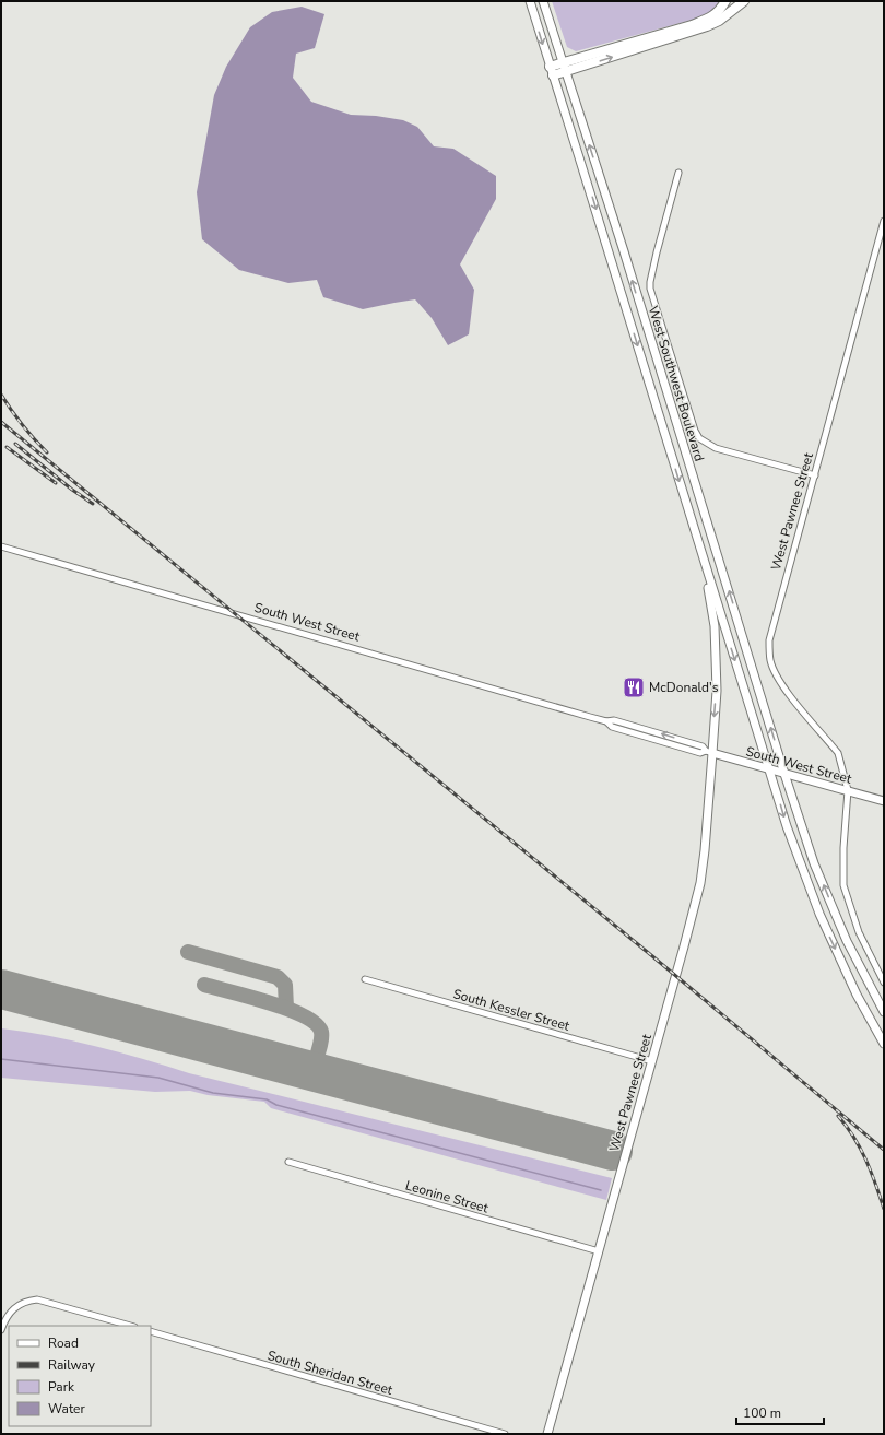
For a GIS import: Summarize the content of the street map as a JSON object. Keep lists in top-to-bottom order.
{
  "streets": {
    "main road": ["West Southwest Boulevard", "West Pawnee Street", "South West Street"],
    "street": ["South Kessler Street", "Leonine Street", "South Sheridan Street"]
  },
  "crossings": [
    ["West Southwest Boulevard", "West Pawnee Street"],
    ["West Southwest Boulevard", "South West Street"],
    ["West Pawnee Street", "South West Street"],
    ["West Pawnee Street", "South Kessler Street"],
    ["West Pawnee Street", "Leonine Street"]
  ],
  "places": {
    "restaurant": ["McDonald's"]
  },
  "legend": [
    "Road",
    "Railway",
    "Park",
    "Water"
  ],
  "scale_bar": "100 m"
}
